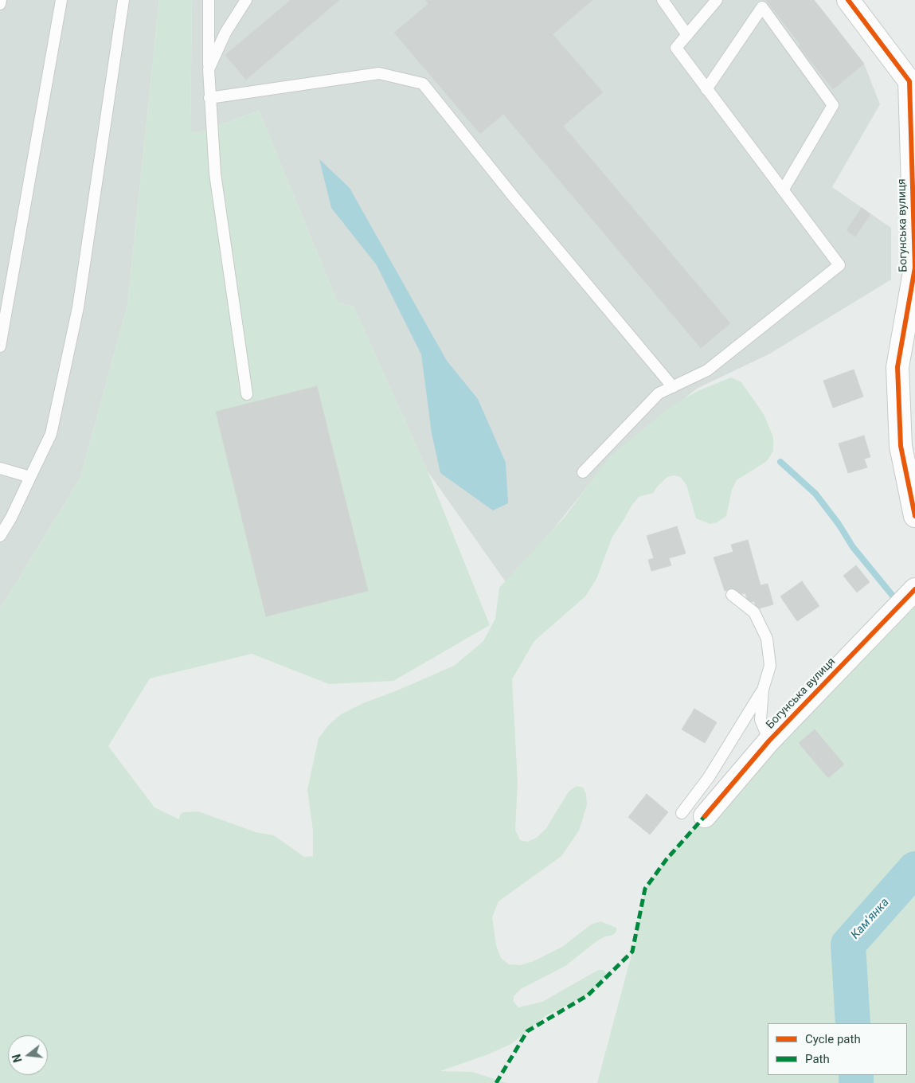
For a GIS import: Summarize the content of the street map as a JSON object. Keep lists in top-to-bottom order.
{
  "streets": {
    "street": ["Богунська вулиця"]
  },
  "water": ["Кам'янка"],
  "legend": ["Cycle path", "Path"],
  "north": "left"
}
